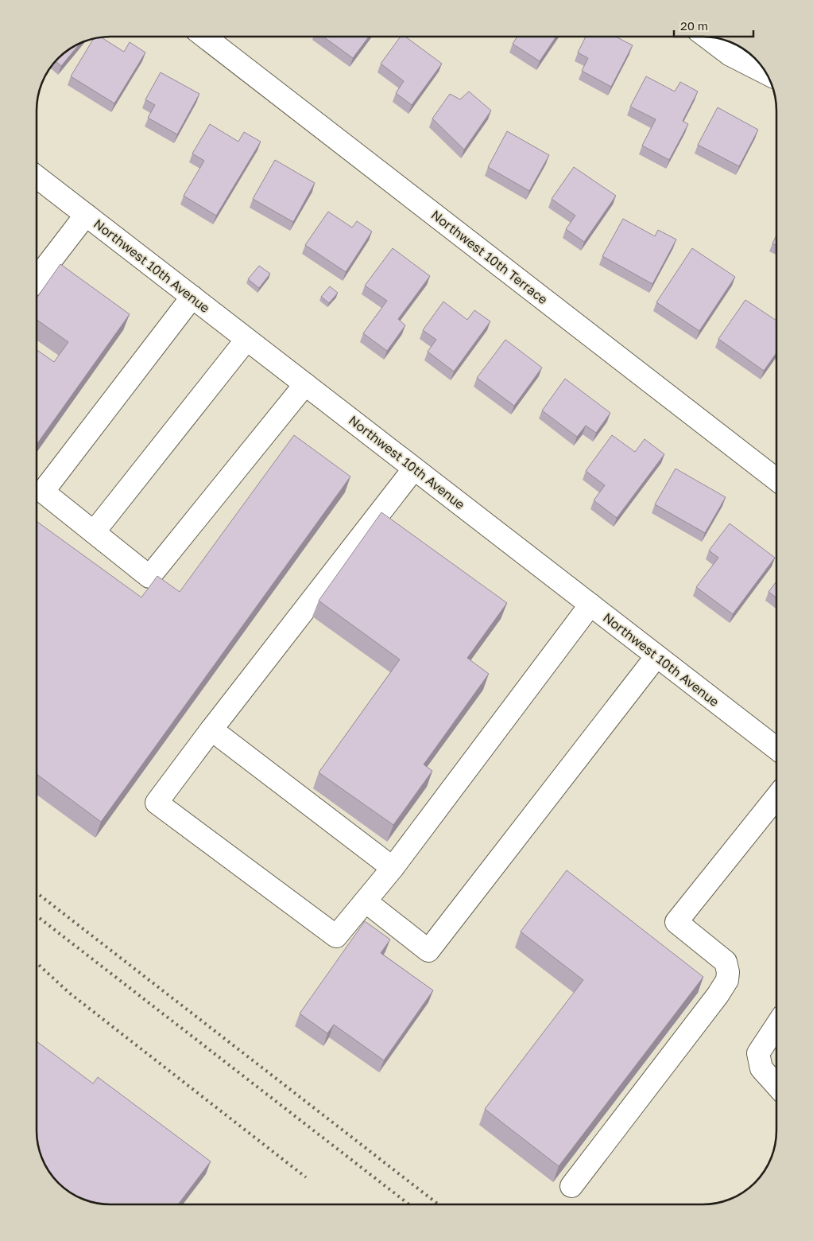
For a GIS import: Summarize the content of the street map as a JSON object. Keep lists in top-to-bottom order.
{
  "streets": {
    "street": ["Northwest 10th Terrace", "Northwest 10th Avenue"]
  },
  "scale_bar": "20 m"
}
